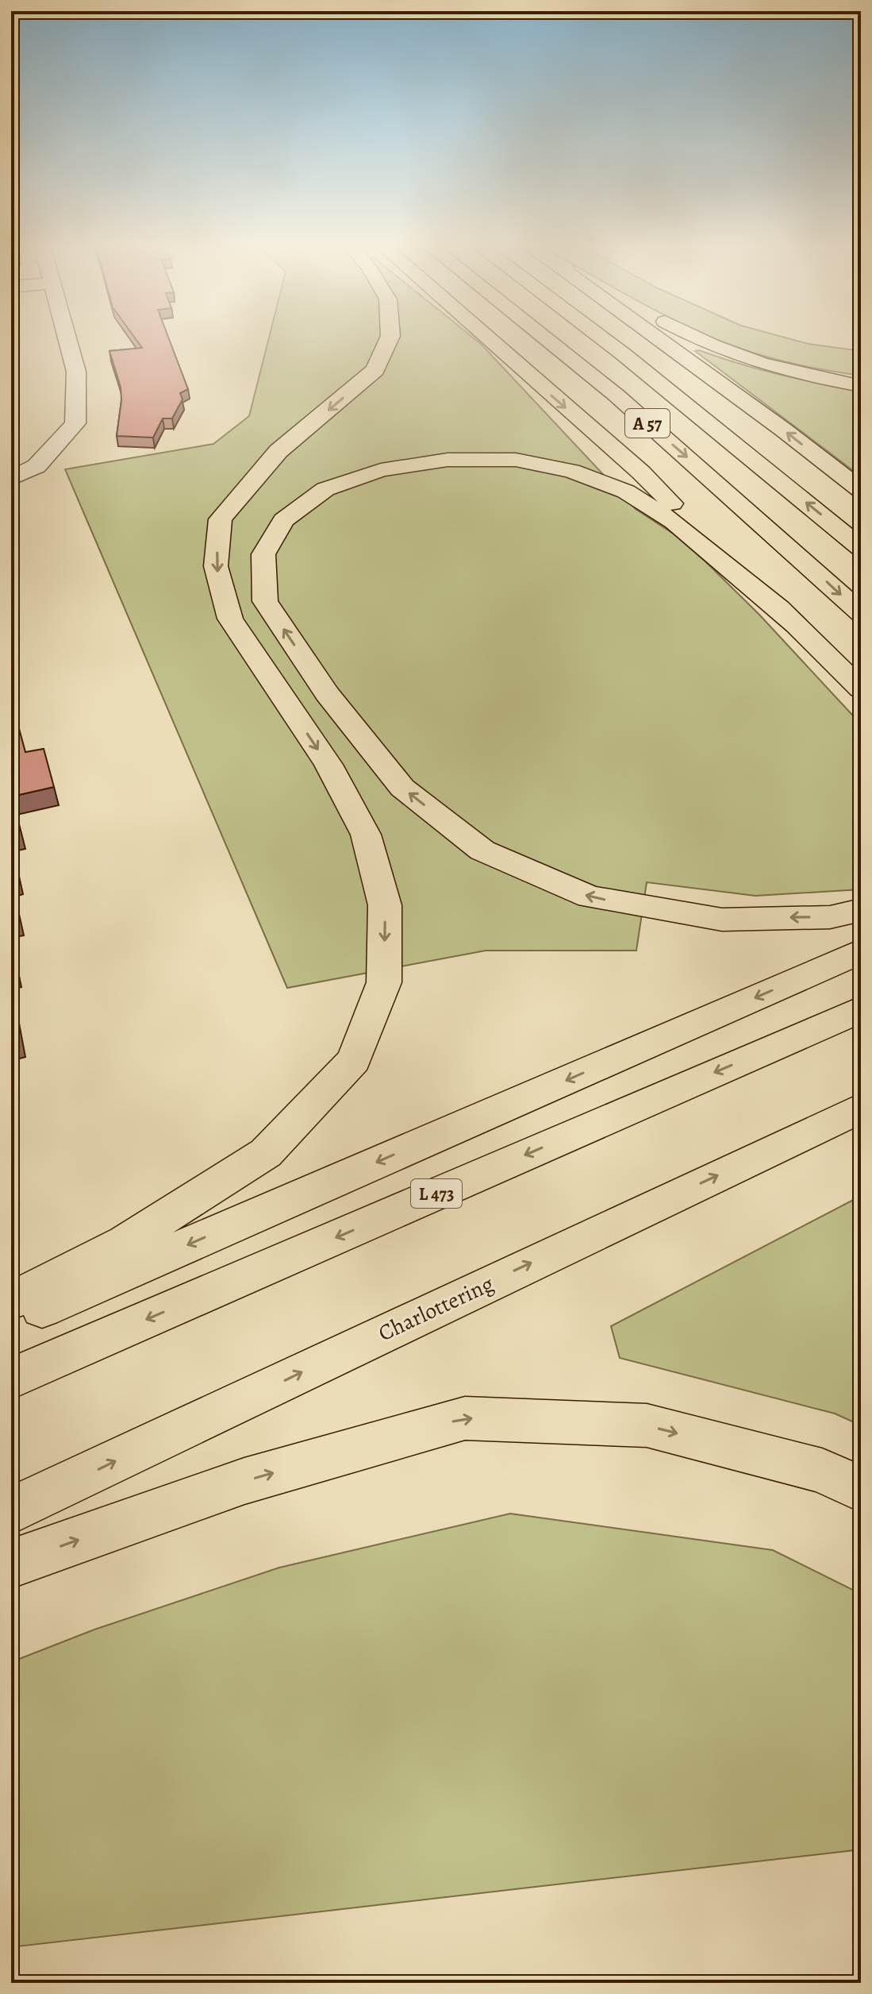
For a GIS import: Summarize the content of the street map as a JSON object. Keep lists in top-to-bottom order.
{
  "streets": {
    "highway": ["A 57", "L 473", "Charlottering"]
  }
}
